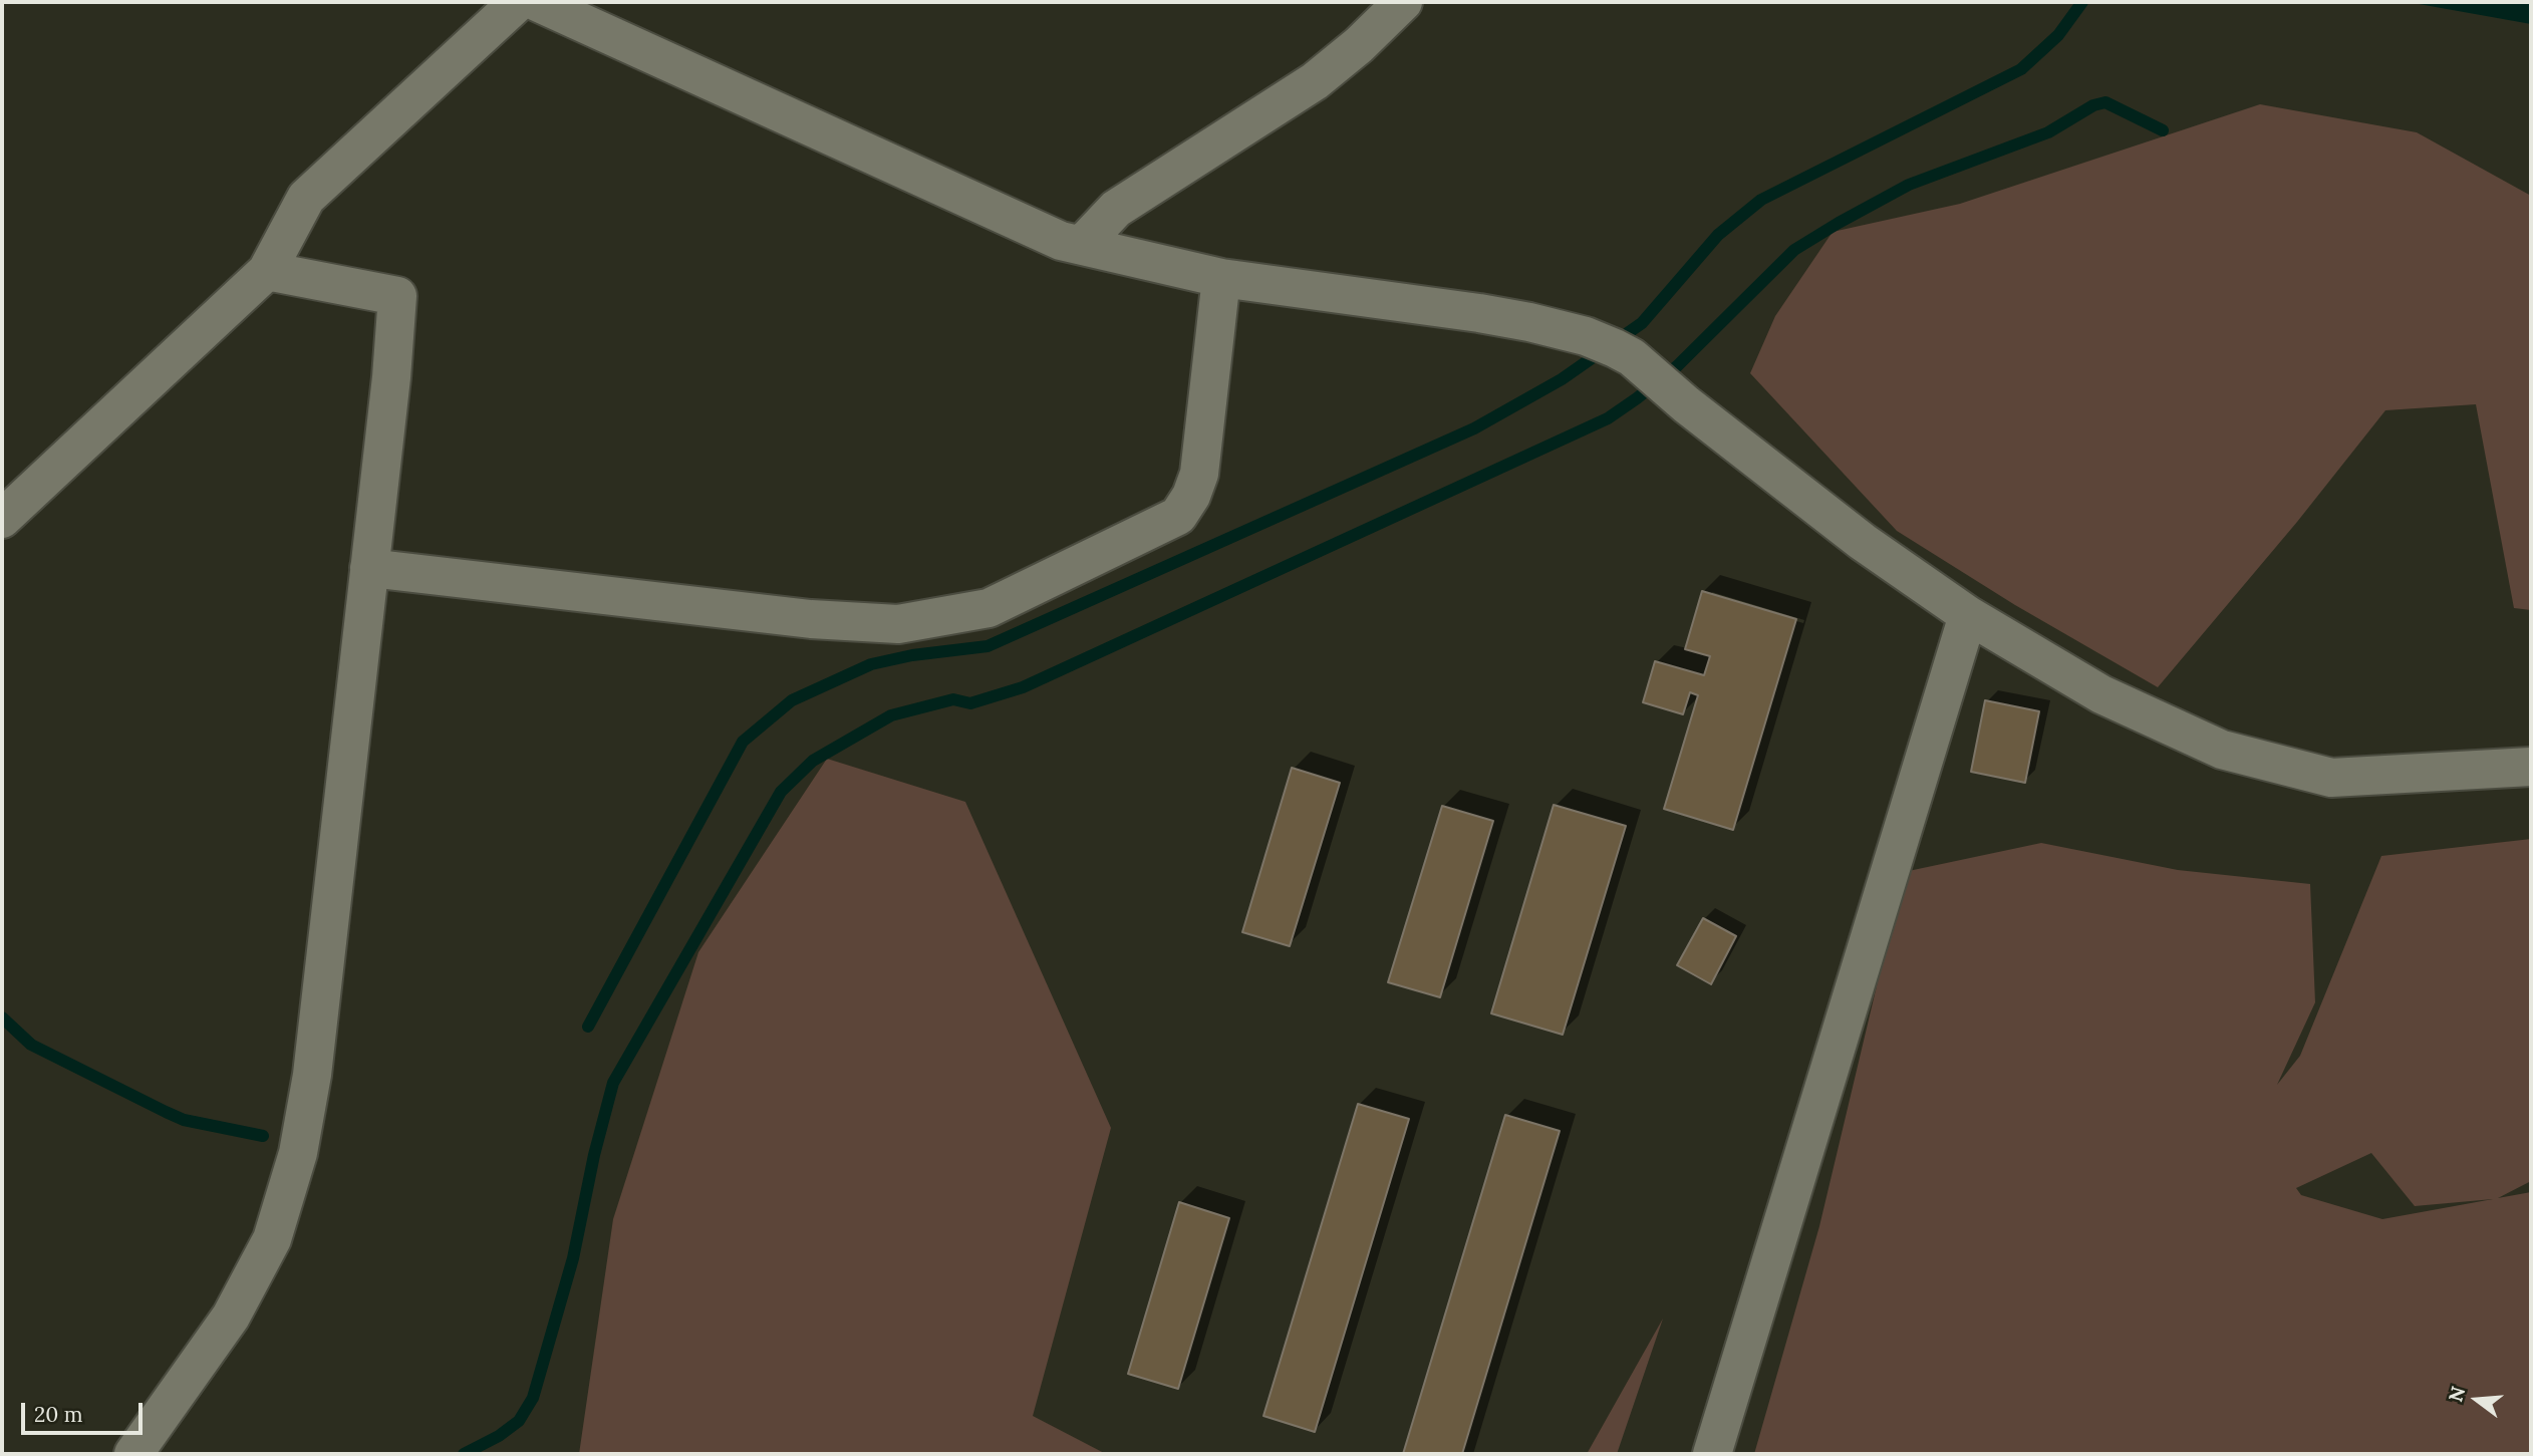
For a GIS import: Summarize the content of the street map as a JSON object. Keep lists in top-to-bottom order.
{
  "scale_bar": "20 m",
  "north": "left"
}
